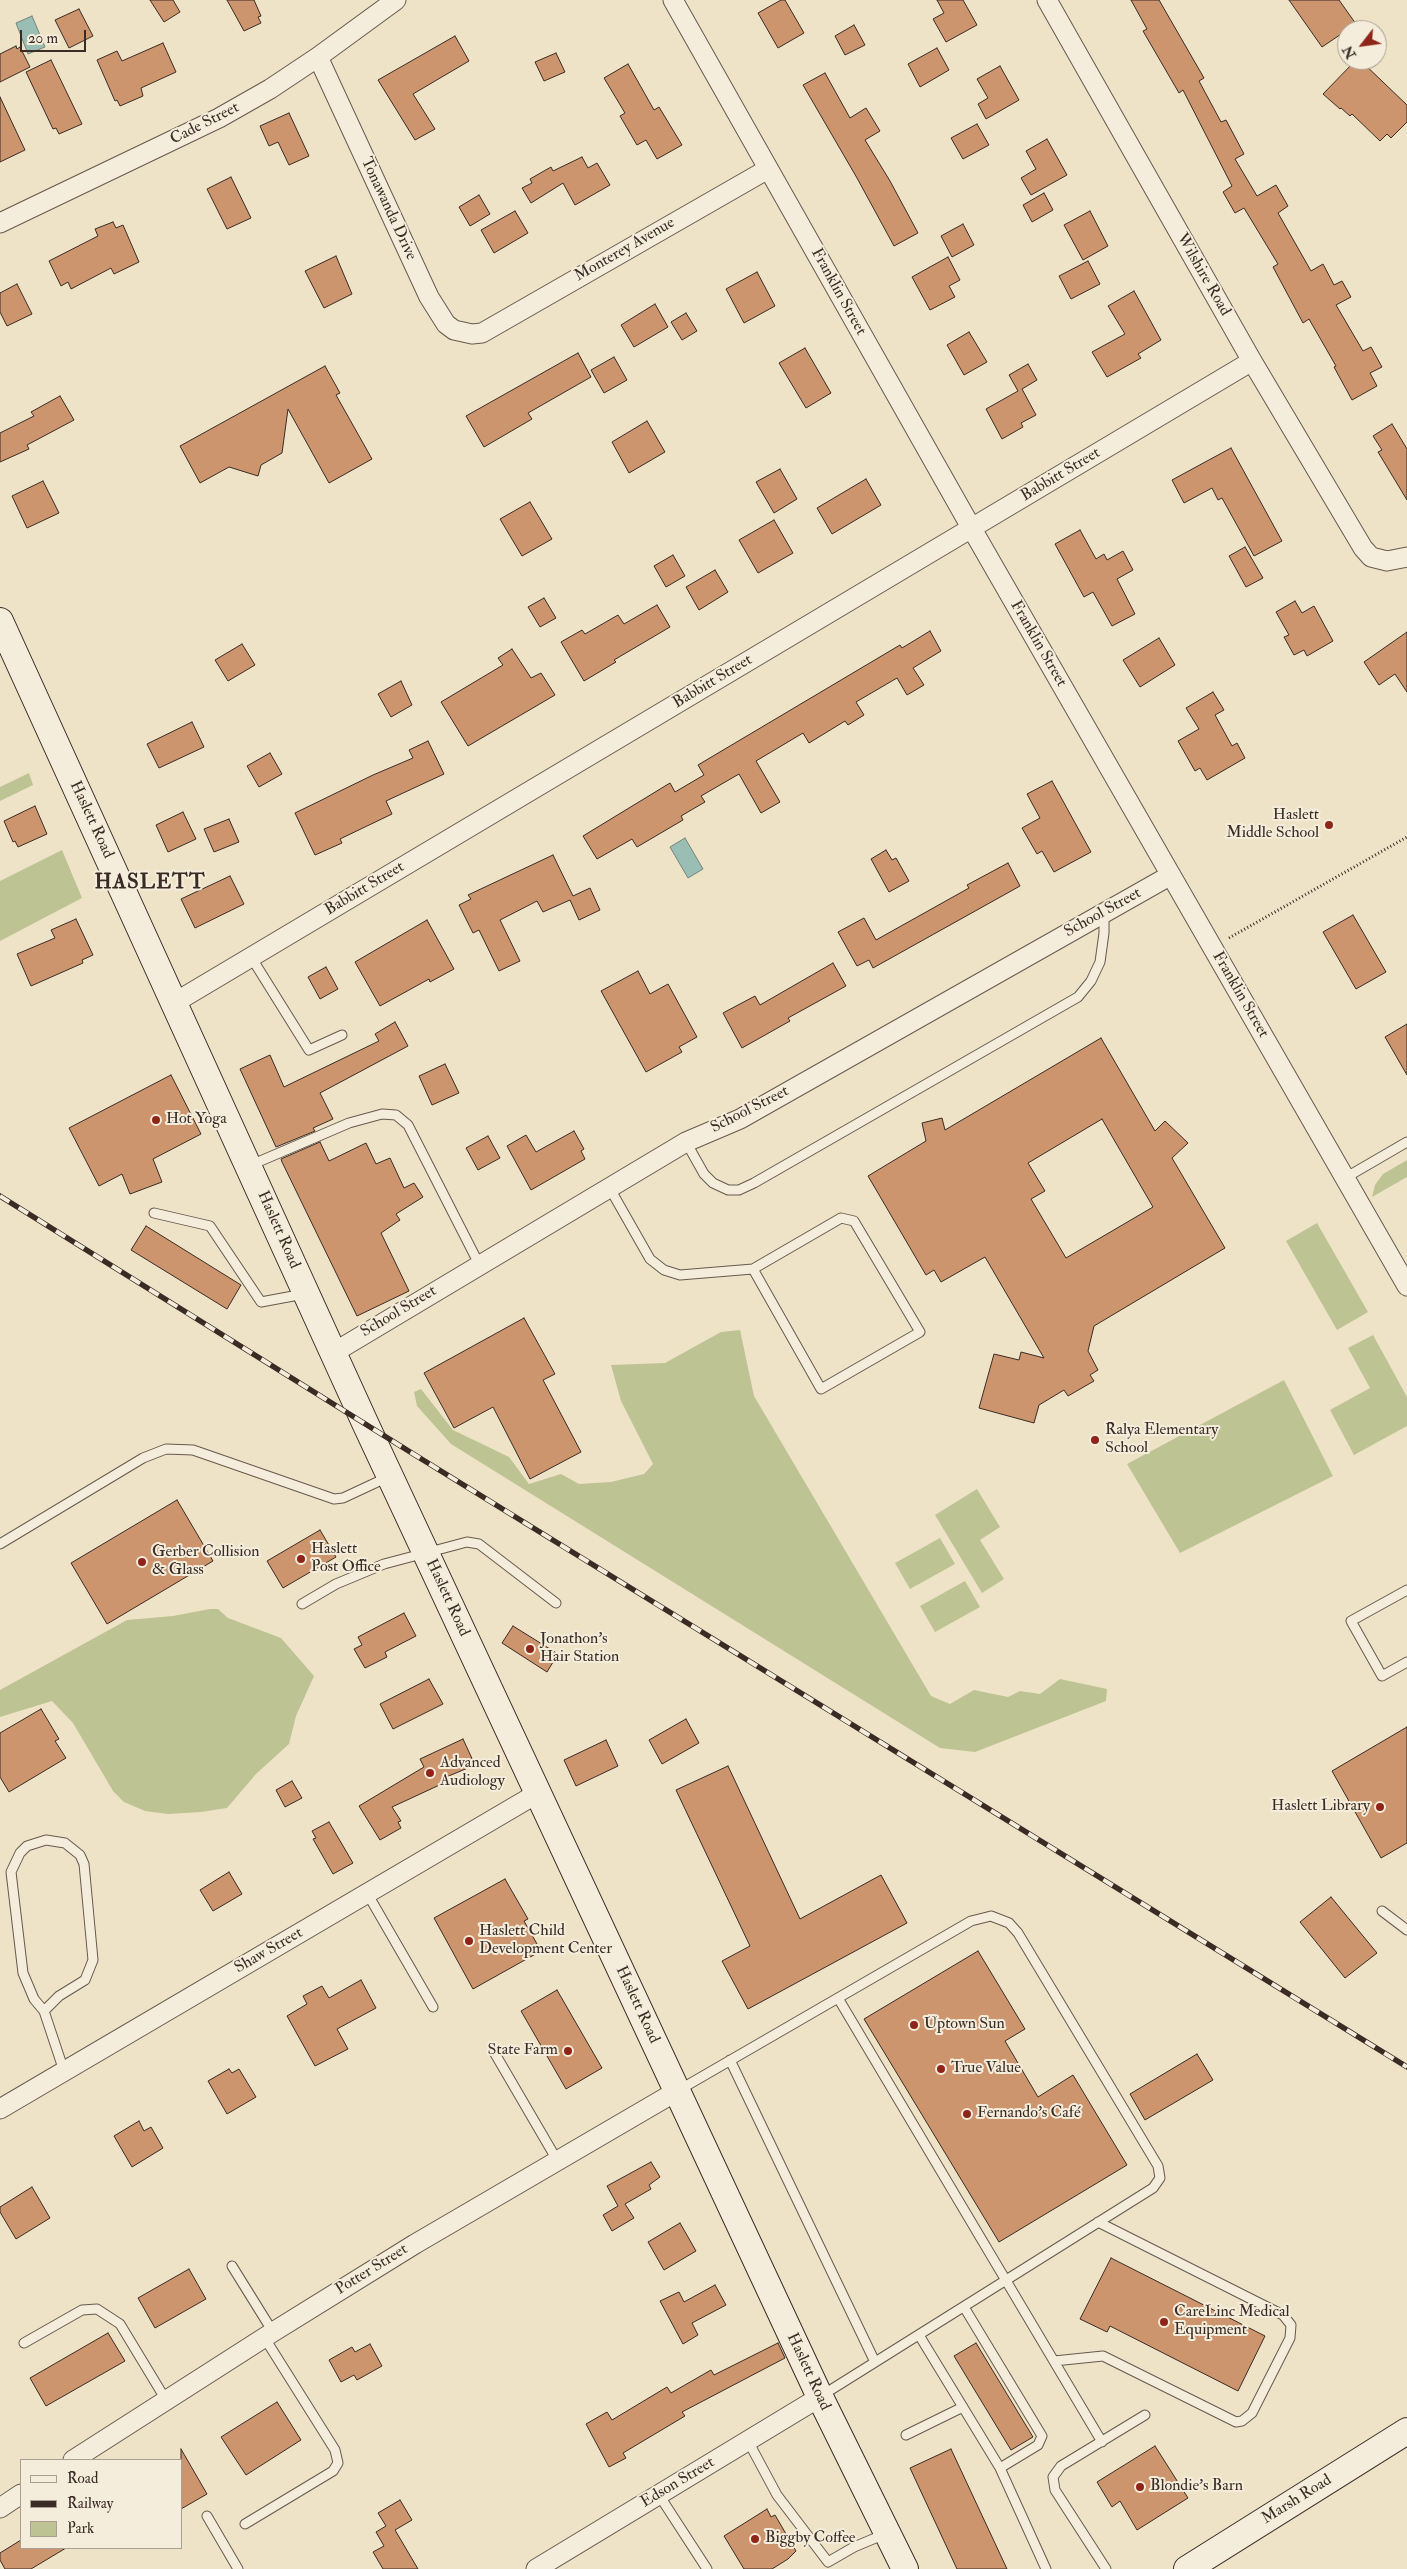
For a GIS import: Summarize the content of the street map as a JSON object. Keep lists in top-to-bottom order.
{
  "streets": {
    "street": [
      "Cade Street",
      "Tonawanda Drive",
      "Monterey Avenue",
      "Wilshire Road",
      "Franklin Street",
      "Babbitt Street",
      "Haslett Road",
      "School Street",
      "Shaw Street",
      "Potter Street",
      "Edson Street",
      "Marsh Road"
    ]
  },
  "crossings": [
    ["Cade Street", "Tonawanda Drive"],
    ["Tonawanda Drive", "Monterey Avenue"],
    ["Monterey Avenue", "Franklin Street"],
    ["Wilshire Road", "Babbitt Street"],
    ["Franklin Street", "Babbitt Street"],
    ["Franklin Street", "School Street"],
    ["Babbitt Street", "Haslett Road"],
    ["Haslett Road", "School Street"],
    ["Haslett Road", "Shaw Street"],
    ["Haslett Road", "Potter Street"],
    ["Haslett Road", "Edson Street"]
  ],
  "districts": ["HASLETT"],
  "places": [
    "Haslett Middle School",
    "Hot Yoga",
    "Ralya Elementary School",
    "Haslett Post Office",
    "Gerber Collision & Glass",
    "Jonathon's Hair Station",
    "Advanced Audiology",
    "Haslett Library",
    "Haslett Child Development Center",
    "Uptown Sun",
    "State Farm",
    "True Value",
    "Fernando's Café",
    "CareLinc Medical Equipment",
    "Blondie's Barn",
    "Biggby Coffee"
  ],
  "legend": ["Road", "Railway", "Park"],
  "scale_bar": "20 m",
  "north": "bottom left"
}
